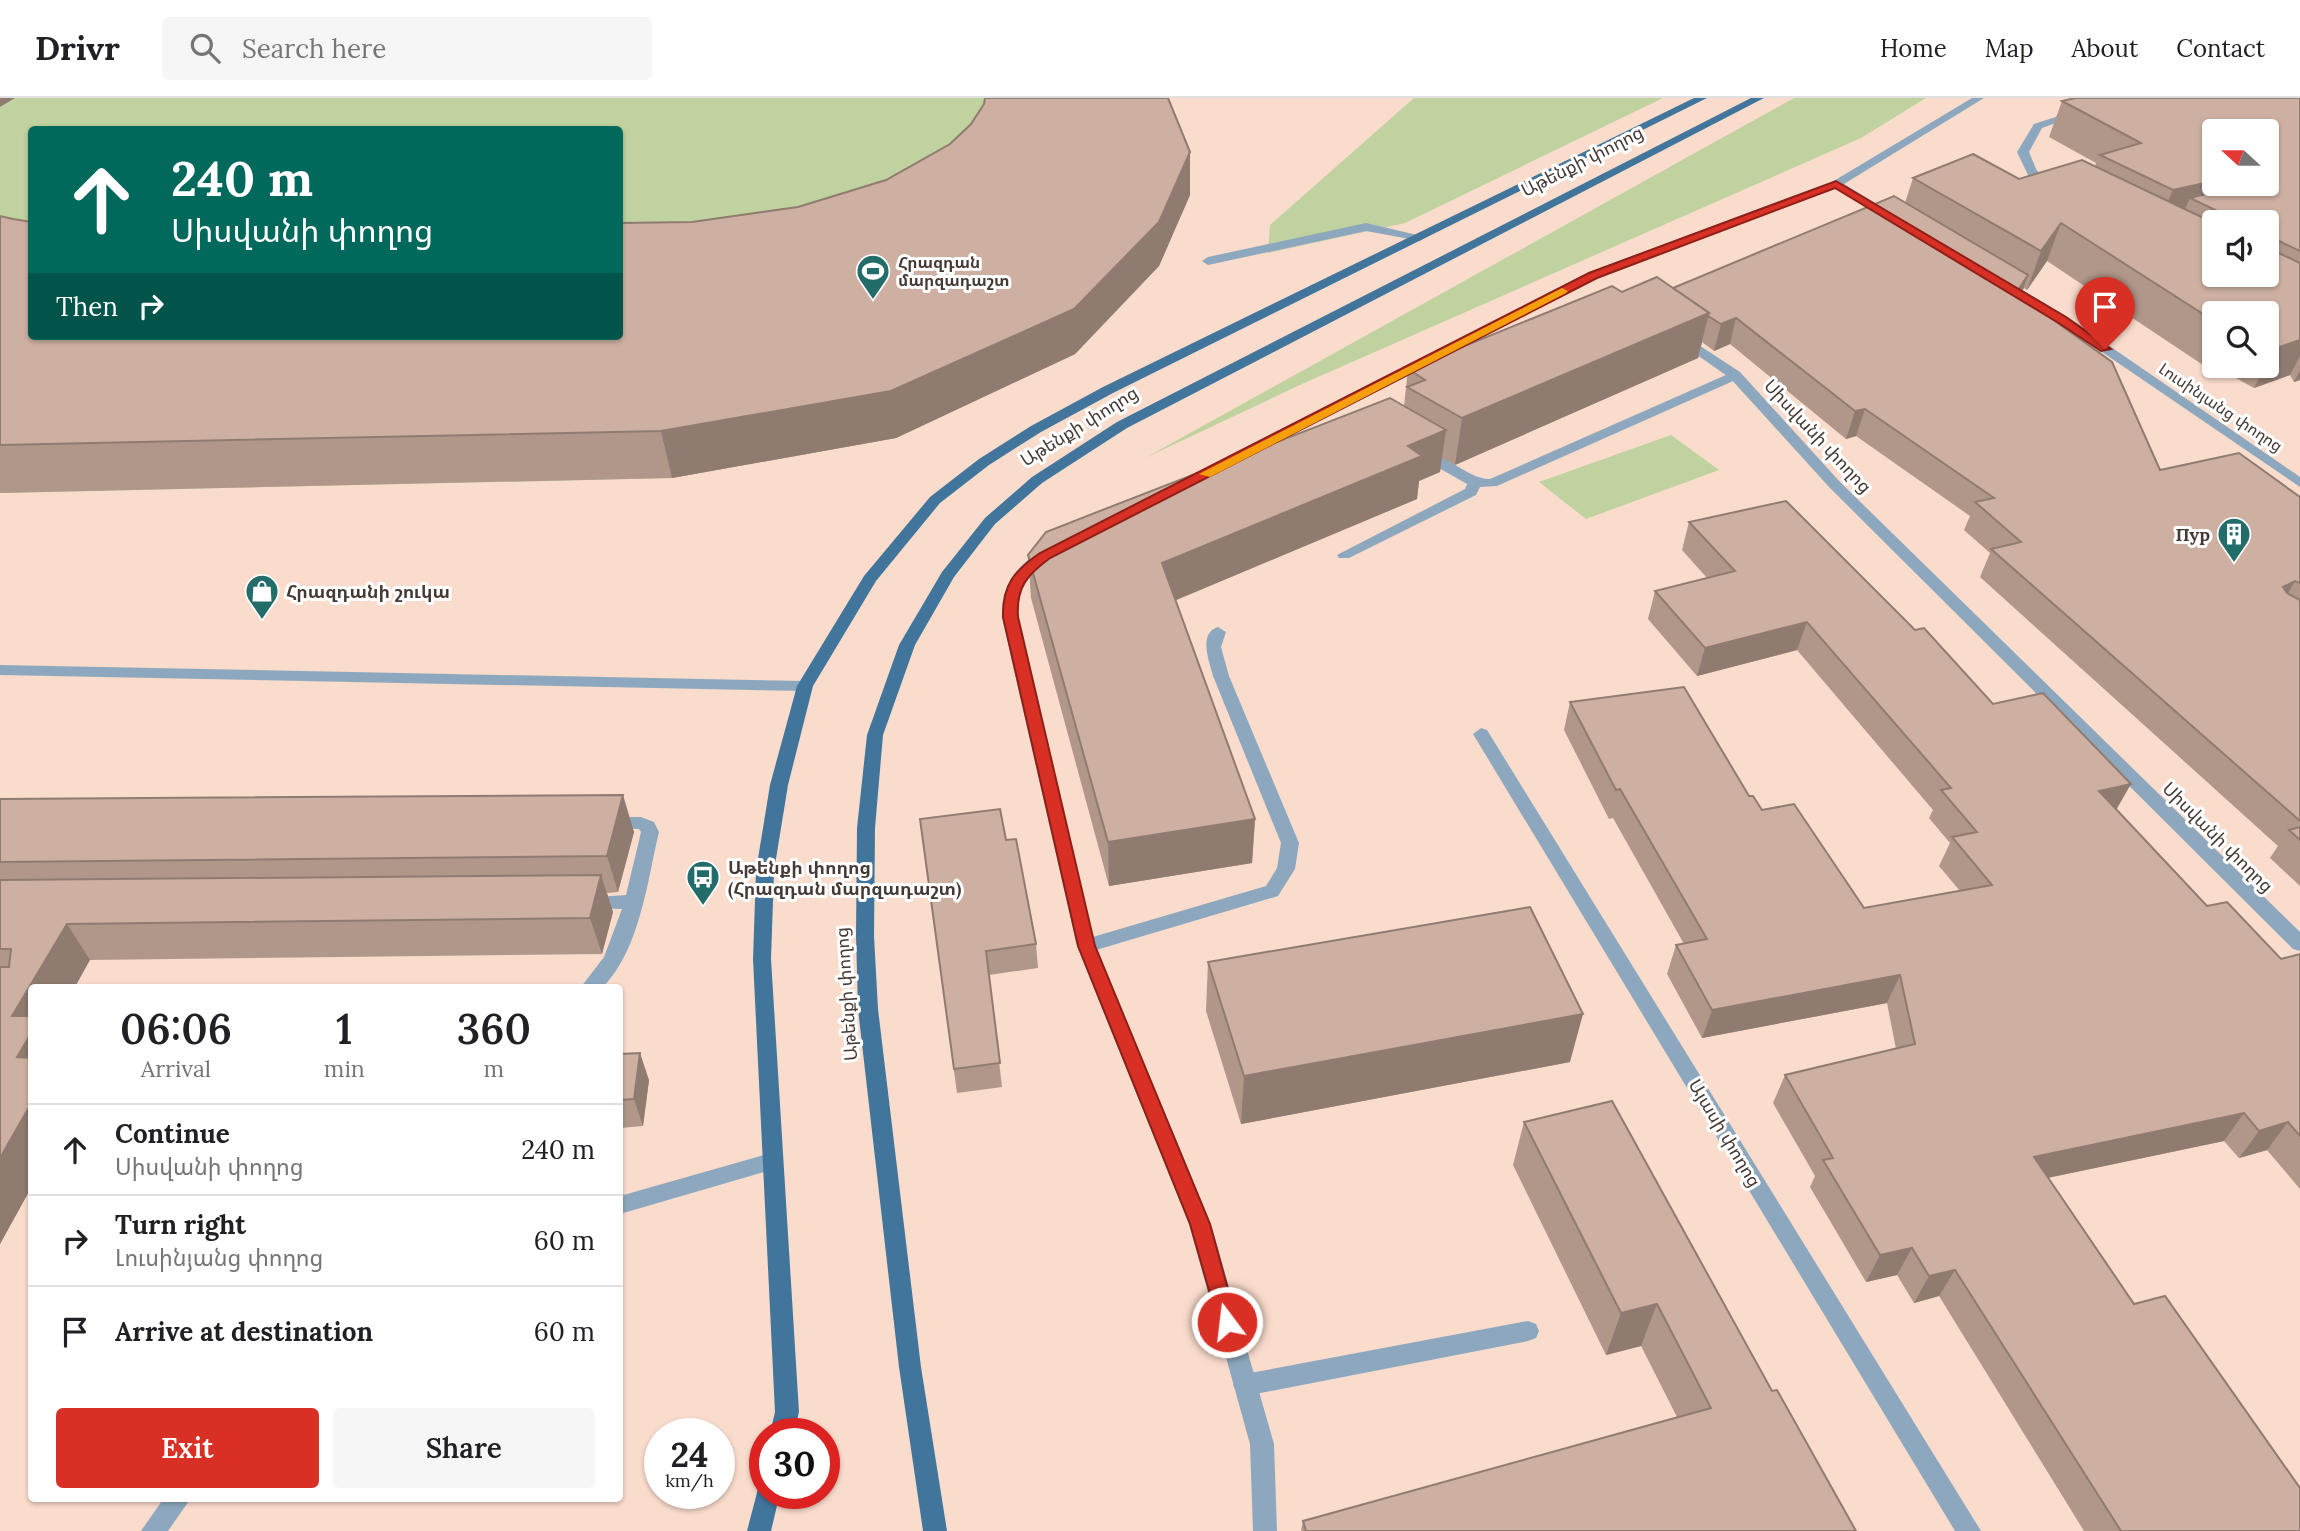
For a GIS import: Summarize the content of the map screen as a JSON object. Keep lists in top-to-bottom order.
{
  "streets": {
    "main road": ["Աթենքի փողոց"],
    "street": ["Լուսինյանց փողոց", "Սիսվանի փողոց", "Այասի փողոց"]
  },
  "places": {
    "sports": ["Հրազդան մարզադաշտ"],
    "building": ["Пур"],
    "shop": ["Հրազդանի շուկա"],
    "bus stop": ["Աթենքի փողոց (Հրազդան մարզադաշտ)"]
  },
  "north": "left",
  "page": {
    "header": "Drivr",
    "search": "Search here",
    "nav": [
      "Home",
      "Map",
      "About",
      "Contact"
    ],
    "turn": ["240 m", "Սիսվանի փողոց"],
    "then": "Then",
    "eta": [
      "06:06",
      "Arrival",
      "1",
      "min",
      "360",
      "m"
    ],
    "list": [
      {
        "name": "Continue",
        "note": "Սիսվանի փողոց",
        "value": "240 m"
      },
      {
        "name": "Turn right",
        "note": "Լուսինյանց փողոց",
        "value": "60 m"
      },
      {
        "name": "Arrive at destination",
        "value": "60 m"
      }
    ],
    "buttons": ["Exit", "Share"],
    "speed": "24 km/h",
    "limit": "30"
  }
}
